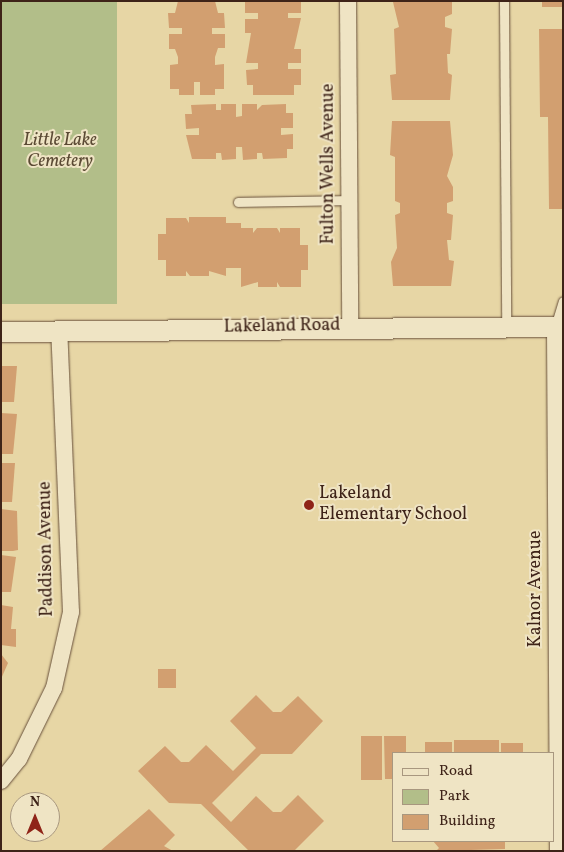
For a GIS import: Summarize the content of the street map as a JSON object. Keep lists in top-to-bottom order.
{
  "streets": {
    "street": [
      "Fulton Wells Avenue",
      "Lakeland Road",
      "Paddison Avenue",
      "Kalnor Avenue"
    ]
  },
  "crossings": [
    ["Fulton Wells Avenue", "Lakeland Road"],
    ["Lakeland Road", "Paddison Avenue"],
    ["Lakeland Road", "Kalnor Avenue"]
  ],
  "parks": ["Little Lake Cemetery"],
  "places": ["Lakeland Elementary School"],
  "legend": ["Road", "Park", "Building"],
  "north": "top"
}
